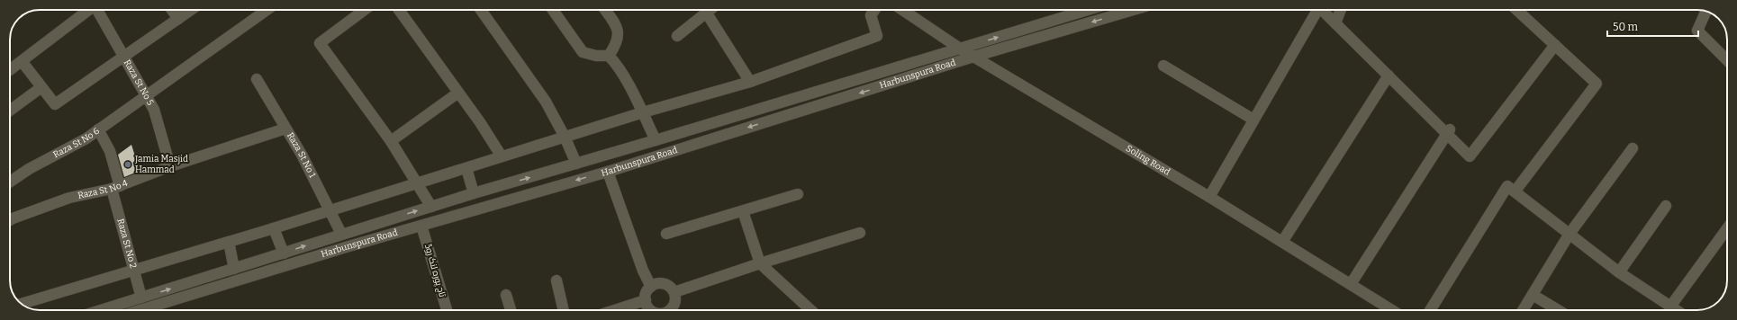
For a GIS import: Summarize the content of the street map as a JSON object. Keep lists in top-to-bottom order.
{
  "streets": {
    "street": [
      "Harbunspura Road",
      "Raza St No 5",
      "Raza St No 6",
      "Raza St No 1",
      "Soling Road",
      "Raza St No 4",
      "Raza St No 2",
      "تاج پورہ لنک روڈ"
    ]
  },
  "crossings": [
    ["Harbunspura Road", "Raza St No 1"],
    ["Harbunspura Road", "Soling Road"],
    ["Harbunspura Road", "Raza St No 2"],
    ["Harbunspura Road", "تاج پورہ لنک روڈ"],
    ["Raza St No 5", "Raza St No 6"],
    ["Raza St No 5", "Raza St No 4"],
    ["Raza St No 6", "Raza St No 2"],
    ["Raza St No 1", "Raza St No 4"],
    ["Raza St No 4", "Raza St No 2"]
  ],
  "places": ["Jamia Masjid Hammad"],
  "scale_bar": "50 m"
}
